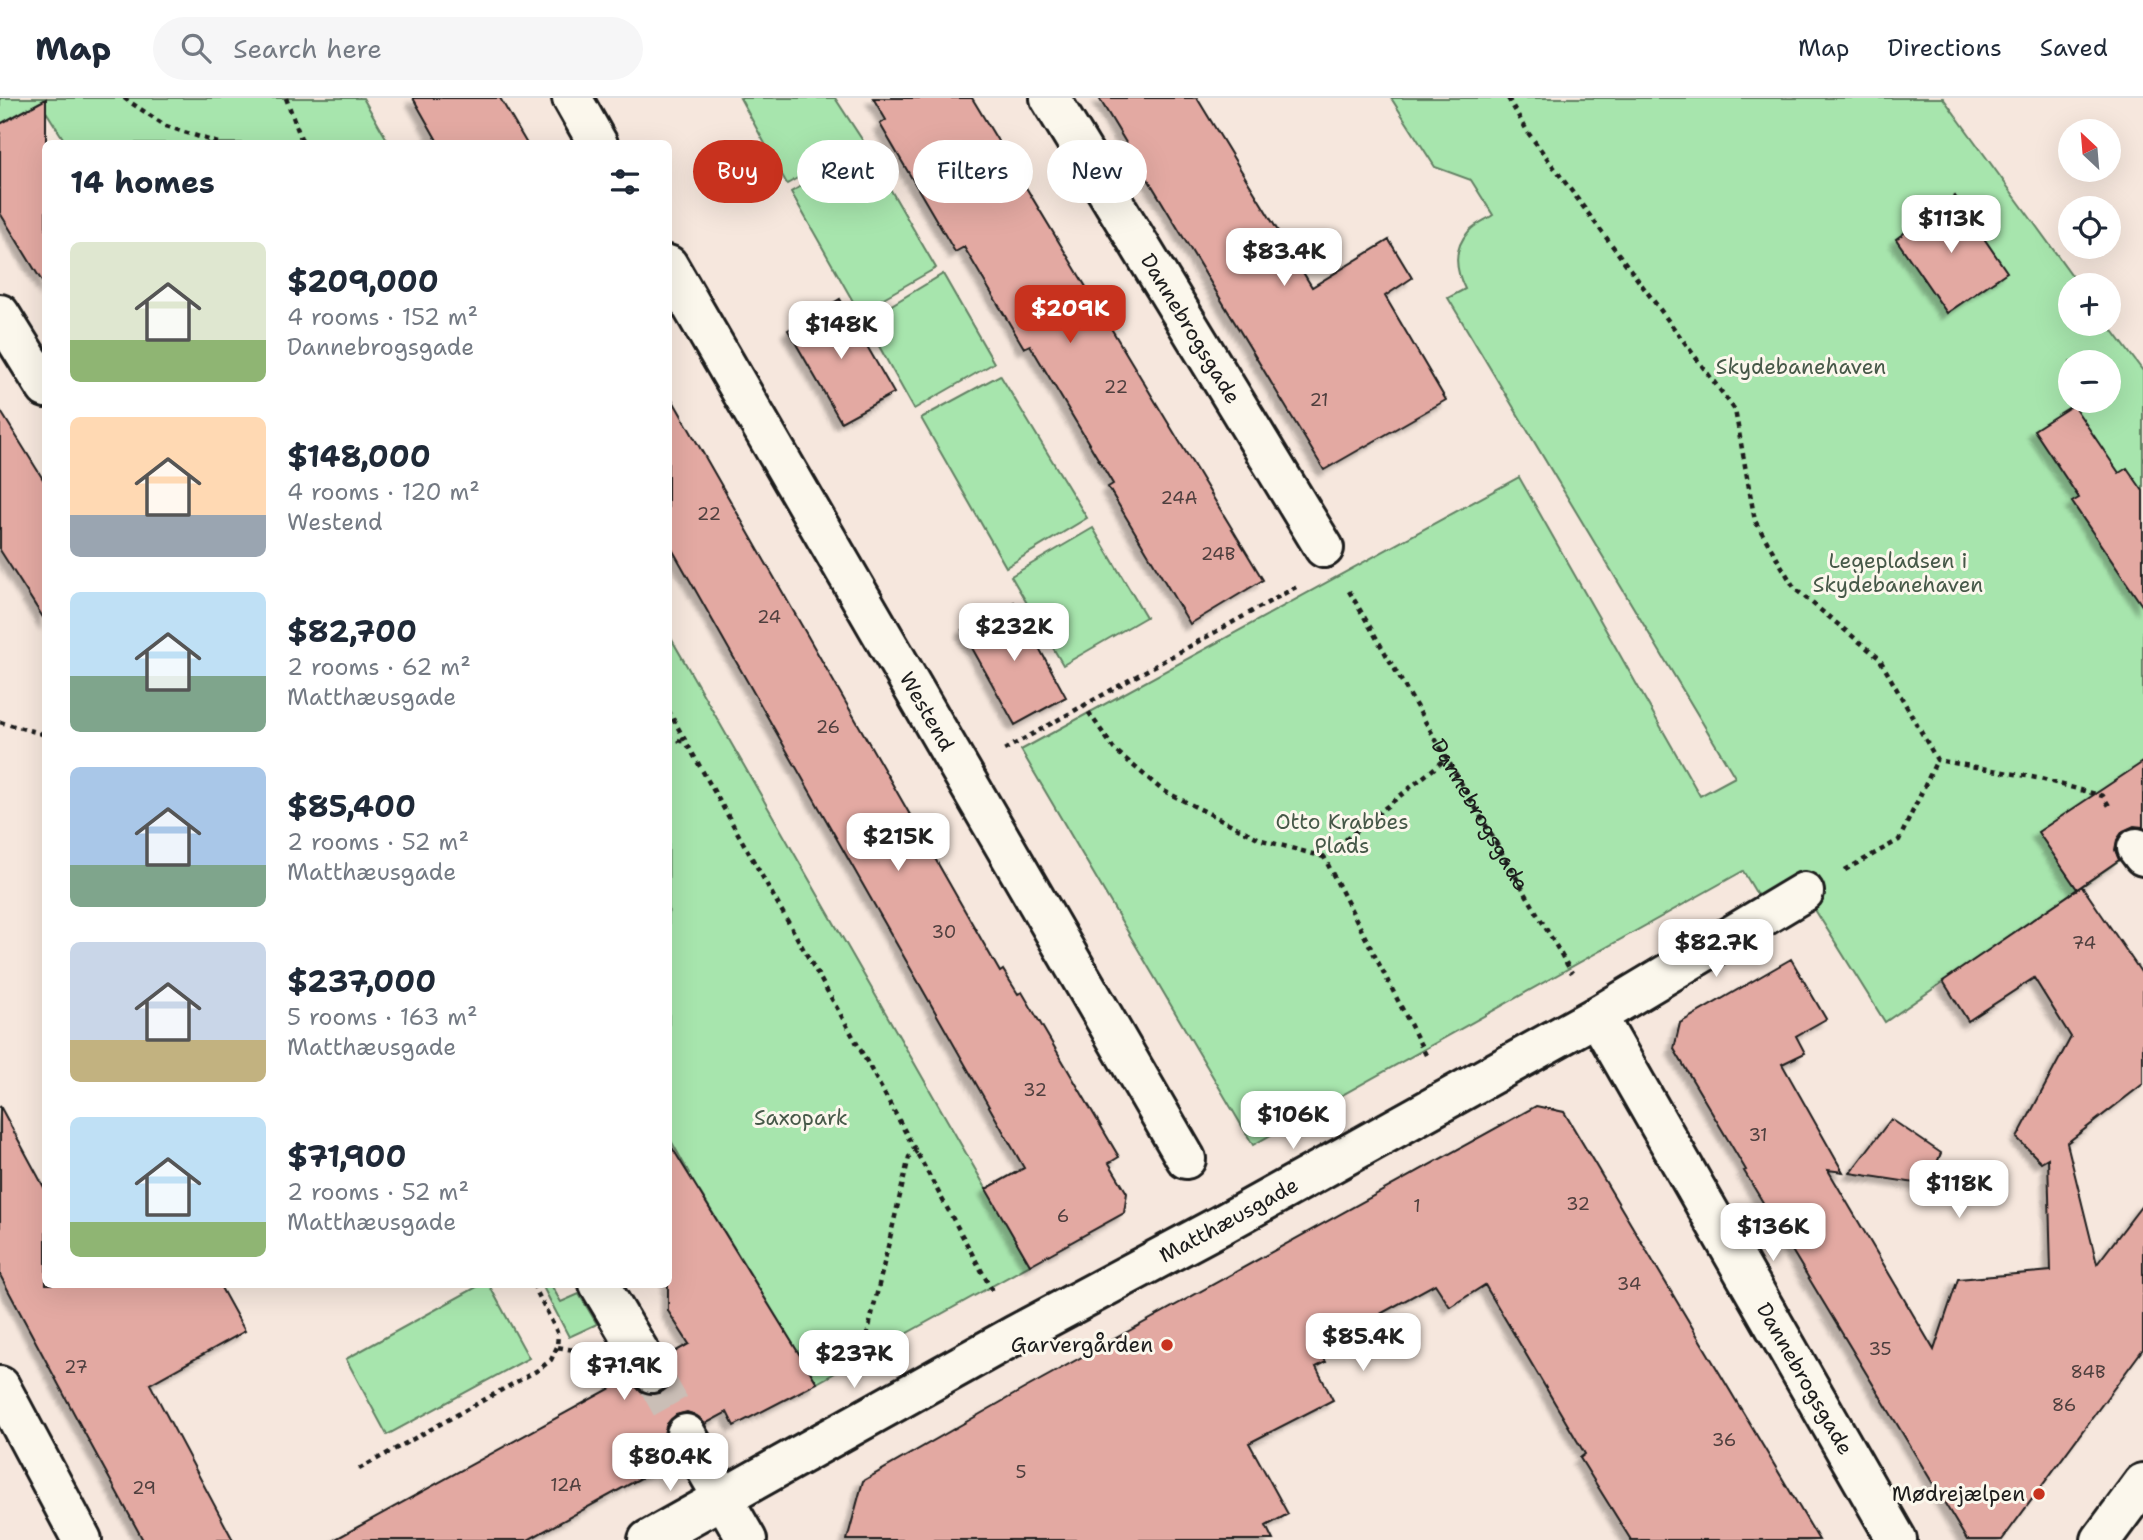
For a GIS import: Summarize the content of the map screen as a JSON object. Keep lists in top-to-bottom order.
{
  "streets": {
    "street": ["Dannebrogsgade", "Westend", "Matthæusgade"]
  },
  "crossings": [
    ["Dannebrogsgade", "Matthæusgade"]
  ],
  "parks": [
    "Skydebanehaven",
    "Legepladsen i Skydebanehaven",
    "Otto Krabbes Plads",
    "Saxopark"
  ],
  "places": ["Garvergården", "Mødrejælpen"],
  "house_numbers": [
    "22",
    "21",
    "24A",
    "22",
    "24B",
    "24",
    "26",
    "30",
    "74",
    "32",
    "31",
    "32",
    "1",
    "6",
    "34",
    "35",
    "27",
    "84B",
    "86",
    "36",
    "5",
    "12A",
    "29"
  ],
  "north": "top left",
  "page": {
    "header": "Map",
    "search": "Search here",
    "nav": ["Map", "Directions", "Saved"],
    "map_buttons": ["+", "−"],
    "chip": [
      "Buy",
      "Rent",
      "Filters",
      "New"
    ],
    "heading": "14 homes",
    "price": [
      "$113K",
      "$83.4K",
      "$209K",
      "$148K",
      "$232K",
      "$215K",
      "$82.7K",
      "$106K",
      "$118K",
      "$136K",
      "$85.4K",
      "$237K",
      "$71.9K",
      "$80.4K"
    ],
    "list": [
      {
        "name": "$209,000",
        "note": "4 rooms · 152 m² · Dannebrogsgade"
      },
      {
        "name": "$148,000",
        "note": "4 rooms · 120 m² · Westend"
      },
      {
        "name": "$82,700",
        "note": "2 rooms · 62 m² · Matthæusgade"
      },
      {
        "name": "$85,400",
        "note": "2 rooms · 52 m² · Matthæusgade"
      },
      {
        "name": "$237,000",
        "note": "5 rooms · 163 m² · Matthæusgade"
      },
      {
        "name": "$71,900",
        "note": "2 rooms · 52 m² · Matthæusgade"
      }
    ]
  }
}
